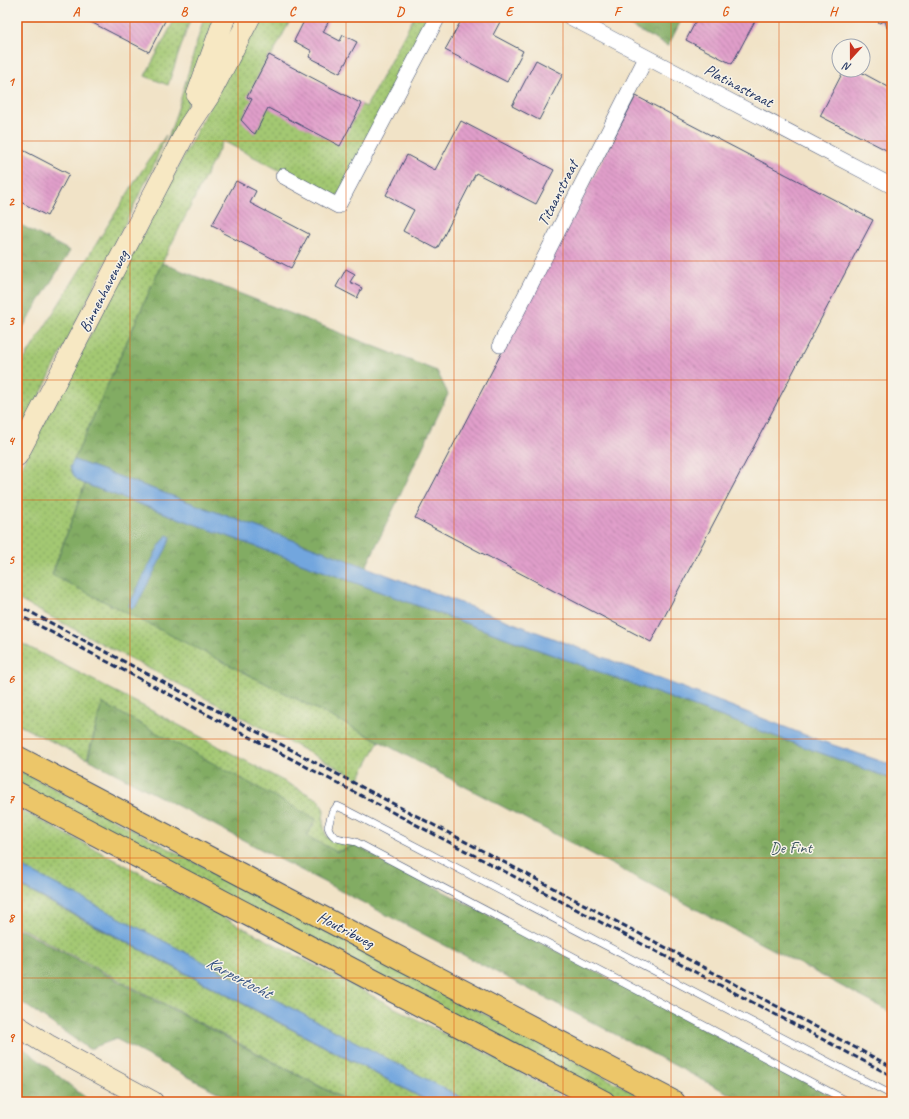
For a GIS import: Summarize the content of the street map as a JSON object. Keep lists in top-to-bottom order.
{
  "streets": {
    "main road": ["Binnenhavenweg", "Houtribweg"],
    "street": ["Platinastraat", "Titaanstraat"]
  },
  "crossings": [
    ["Platinastraat", "Titaanstraat"]
  ],
  "water": ["Karpertocht"],
  "parks": ["De Fint"],
  "north": "bottom",
  "grid": {
    "columns": [
      "A",
      "B",
      "C",
      "D",
      "E",
      "F",
      "G",
      "H"
    ],
    "rows": [
      "1",
      "2",
      "3",
      "4",
      "5",
      "6",
      "7",
      "8",
      "9"
    ]
  }
}
